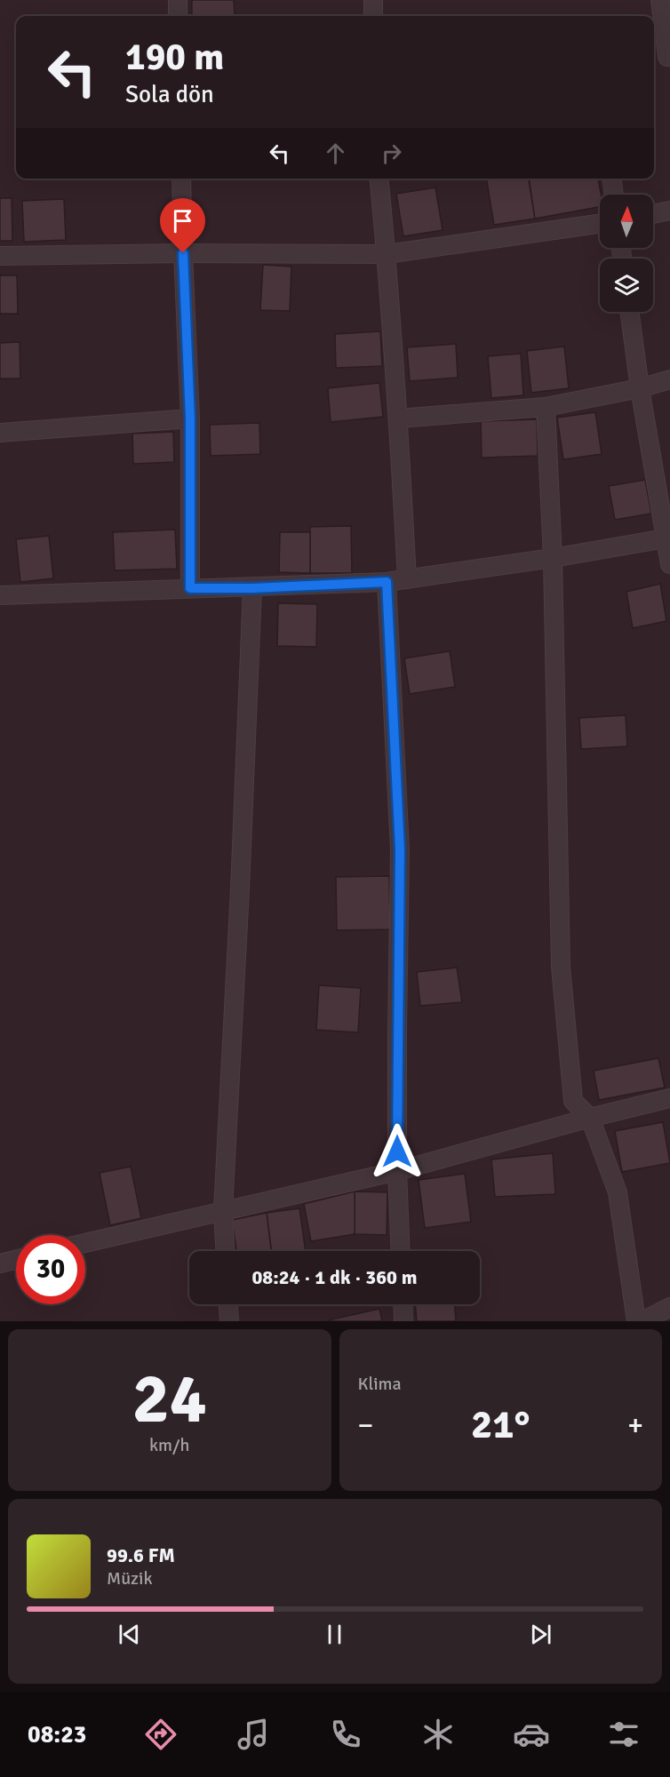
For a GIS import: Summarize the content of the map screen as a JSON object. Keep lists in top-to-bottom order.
{
  "north": "top",
  "page": {
    "turn": ["190 m", "Sola dön"],
    "limit": "30",
    "trip": "08:24 · 1 dk · 360 m",
    "tile": [
      ["24", "km/h"],
      "Klima"
    ],
    "heat": ["−", "21°", "+"],
    "song": ["99.6 FM", "Müzik"],
    "tabs": "08:23"
  }
}
